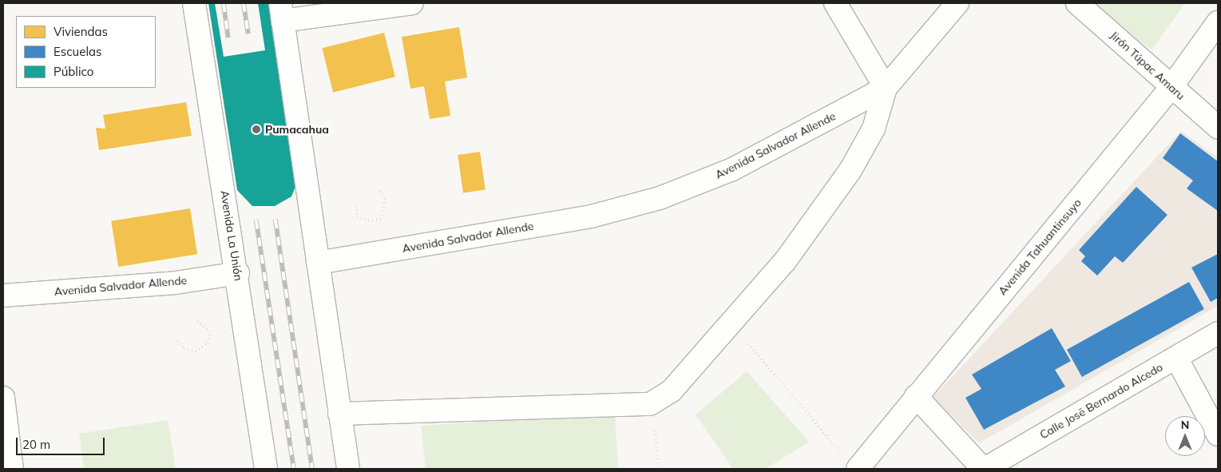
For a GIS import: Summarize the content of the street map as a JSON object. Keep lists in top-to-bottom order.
{
  "streets": {
    "street": [
      "Jirón Túpac Amaru",
      "Avenida Salvador Allende",
      "Avenida La Unión",
      "Avenida Tahuantinsuyo",
      "Calle Josë Bernardo Alcedo"
    ]
  },
  "crossings": [
    ["Jirón Túpac Amaru", "Avenida Tahuantinsuyo"],
    ["Avenida Salvador Allende", "Avenida La Unión"]
  ],
  "places": ["Pumacahua"],
  "legend": ["Viviendas", "Escuelas", "Público"],
  "scale_bar": "20 m",
  "north": "top"
}
